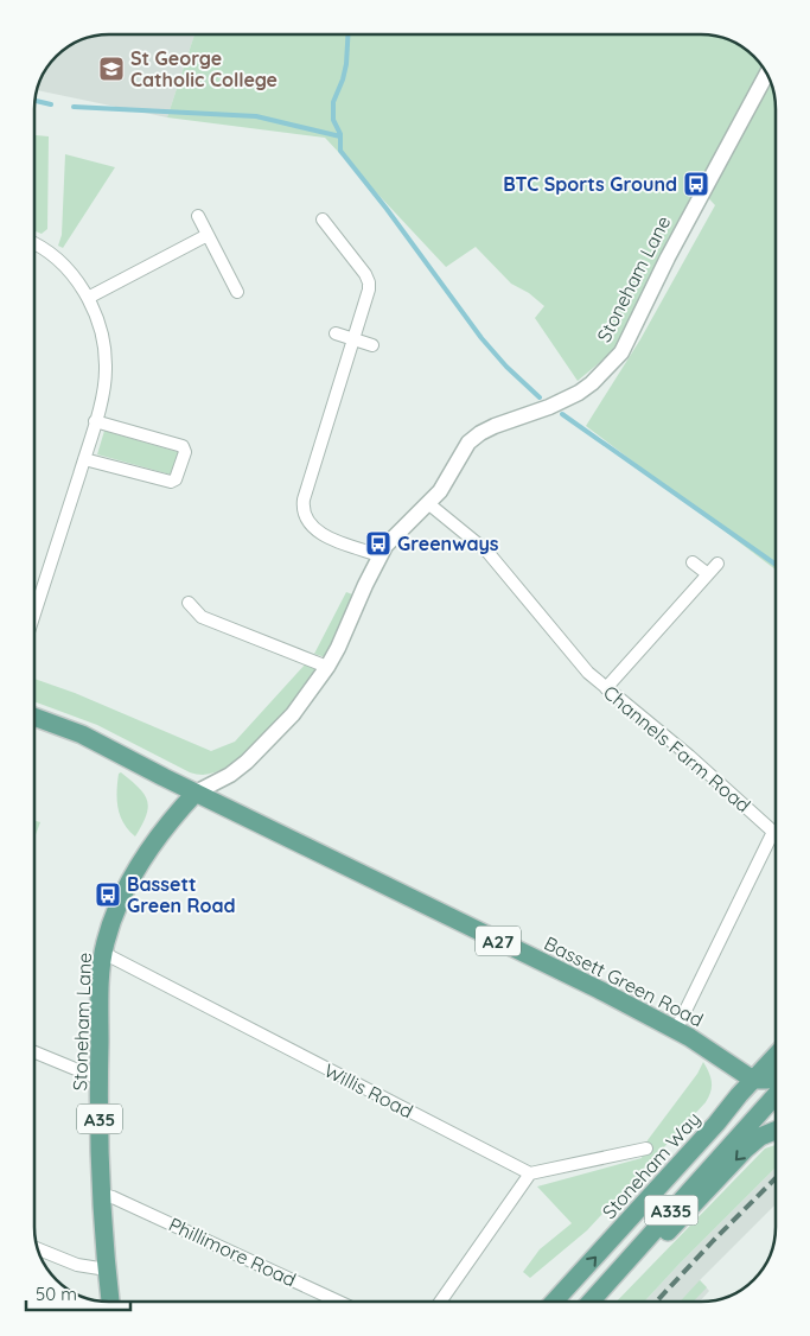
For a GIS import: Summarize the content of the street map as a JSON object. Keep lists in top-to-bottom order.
{
  "streets": {
    "main road": [
      "Stoneham Lane",
      "A27",
      "Bassett Green Road",
      "A35",
      "Stoneham Way",
      "A335"
    ],
    "street": ["Channels Farm Road", "Willis Road", "Phillimore Road"]
  },
  "crossings": [
    ["Stoneham Lane", "Channels Farm Road"],
    ["Stoneham Lane", "Bassett Green Road"],
    ["Stoneham Lane", "Willis Road"],
    ["Stoneham Lane", "Phillimore Road"],
    ["Channels Farm Road", "Bassett Green Road"],
    ["Bassett Green Road", "Stoneham Way"]
  ],
  "places": {
    "school or university": ["St George Catholic College"],
    "bus stop": ["BTC Sports Ground", "Greenways", "Bassett Green Road"]
  },
  "scale_bar": "50 m"
}
